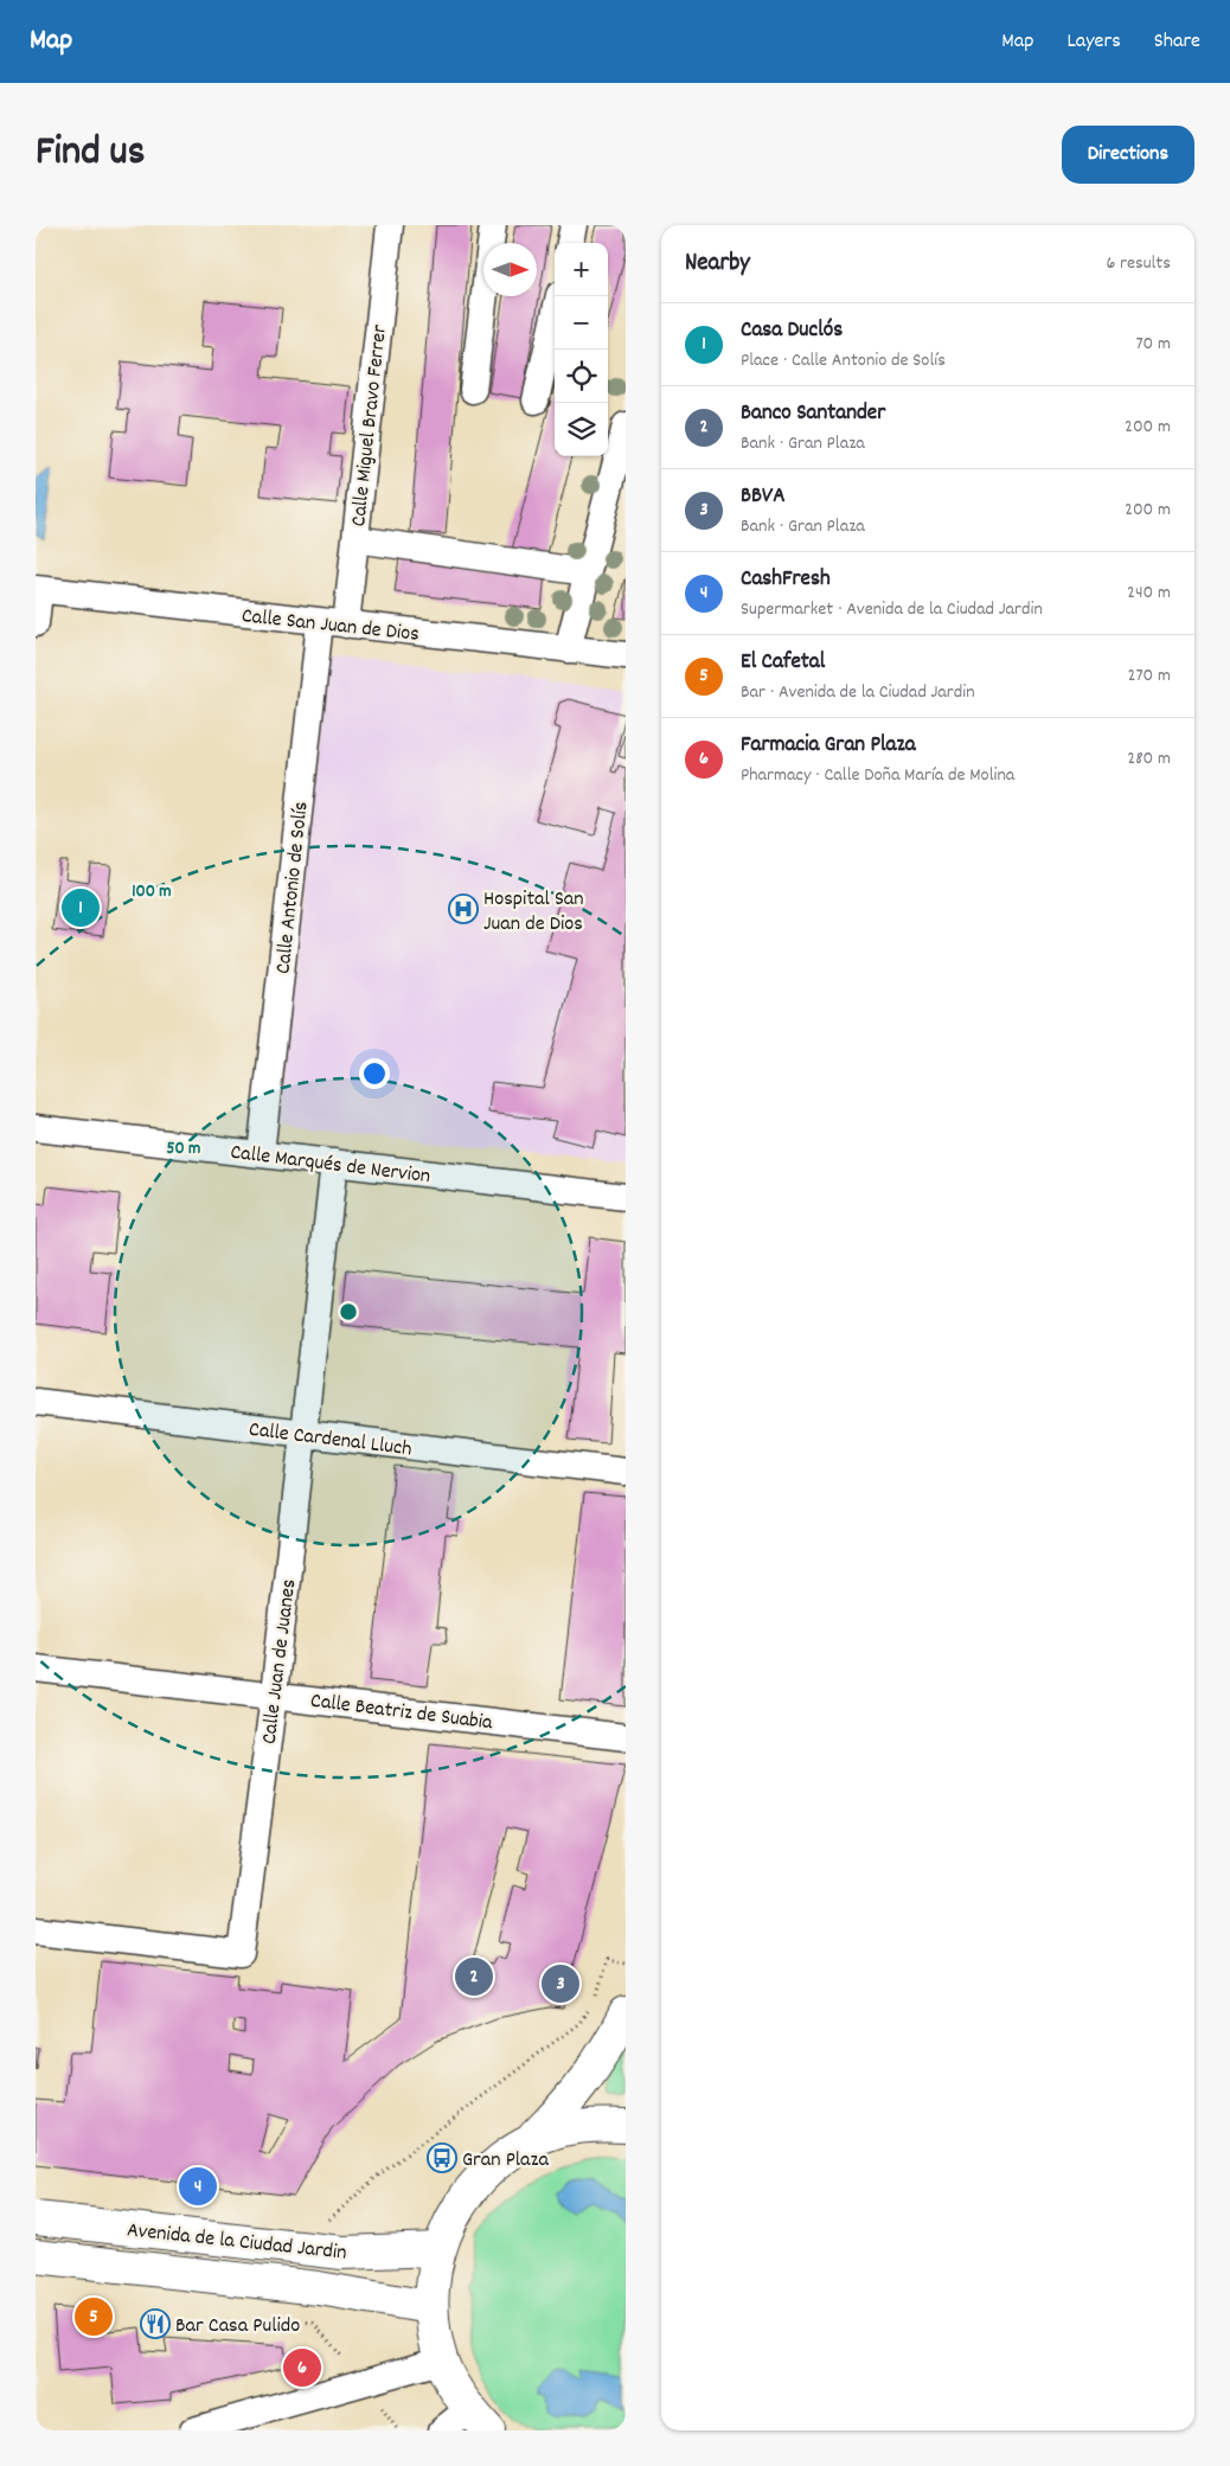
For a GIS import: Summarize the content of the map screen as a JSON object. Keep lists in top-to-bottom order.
{
  "streets": {
    "main road": ["Avenida de la Ciudad Jardin"],
    "street": [
      "Calle Miguel Bravo Ferrer",
      "Calle San Juan de Dios",
      "Calle Antonio de Solís",
      "Calle Marqués de Nervion",
      "Calle Cardenal Lluch",
      "Calle Juan de Juanes",
      "Calle Beatriz de Suabia"
    ]
  },
  "crossings": [
    ["Calle Miguel Bravo Ferrer", "Calle San Juan de Dios"],
    ["Calle Miguel Bravo Ferrer", "Calle Antonio de Solís"],
    ["Calle San Juan de Dios", "Calle Antonio de Solís"],
    ["Calle Antonio de Solís", "Calle Marqués de Nervion"],
    ["Calle Marqués de Nervion", "Calle Juan de Juanes"],
    ["Calle Cardenal Lluch", "Calle Juan de Juanes"],
    ["Calle Juan de Juanes", "Calle Beatriz de Suabia"]
  ],
  "places": {
    "hospital": ["Hospital San Juan de Dios"],
    "bus stop": ["Gran Plaza"],
    "restaurant": ["Bar Casa Pulido"]
  },
  "north": "right",
  "page": {
    "header": "Map",
    "nav": ["Map", "Layers", "Share"],
    "title": "Find us",
    "buttons": "Directions",
    "heading": ["Nearby", "6 results"],
    "map_buttons": ["+", "−"],
    "list": [
      {
        "mark": "1",
        "name": "Casa Duclós",
        "note": "Place · Calle Antonio de Solís",
        "value": "70 m"
      },
      {
        "mark": "2",
        "name": "Banco Santander",
        "note": "Bank · Gran Plaza",
        "value": "200 m"
      },
      {
        "mark": "3",
        "name": "BBVA",
        "note": "Bank · Gran Plaza",
        "value": "200 m"
      },
      {
        "mark": "4",
        "name": "CashFresh",
        "note": "Supermarket · Avenida de la Ciudad Jardin",
        "value": "240 m"
      },
      {
        "mark": "5",
        "name": "El Cafetal",
        "note": "Bar · Avenida de la Ciudad Jardin",
        "value": "270 m"
      },
      {
        "mark": "6",
        "name": "Farmacia Gran Plaza",
        "note": "Pharmacy · Calle Doña María de Molina",
        "value": "280 m"
      }
    ],
    "pins": [
      "1",
      "2",
      "3",
      "4",
      "5",
      "6"
    ]
  },
  "rings": ["100 m", "50 m"]
}
